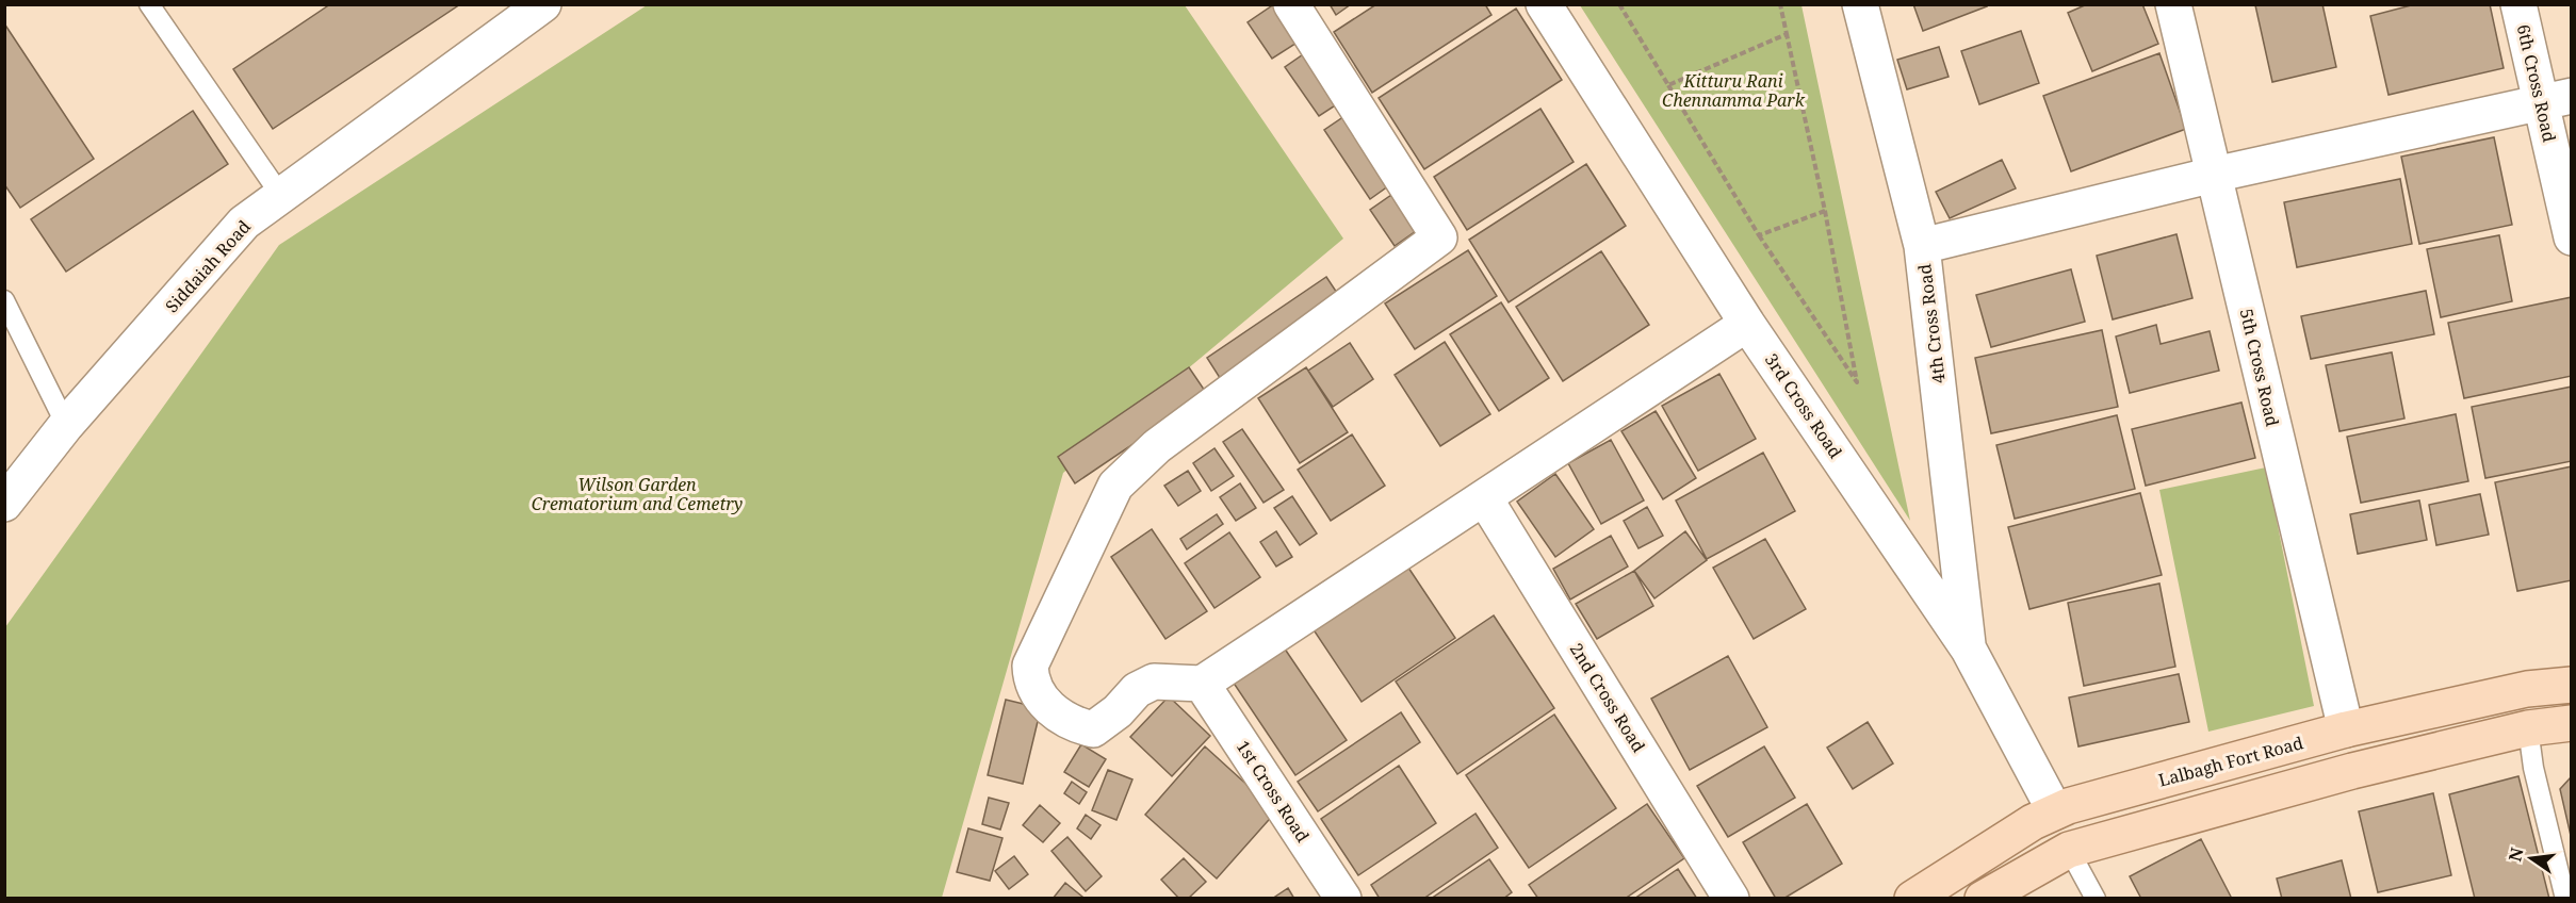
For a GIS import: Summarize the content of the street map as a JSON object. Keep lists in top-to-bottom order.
{
  "streets": {
    "main road": ["Lalbagh Fort Road"],
    "street": [
      "6th Cross Road",
      "Siddaiah Road",
      "4th Cross Road",
      "5th Cross Road",
      "3rd Cross Road",
      "2nd Cross Road",
      "1st Cross Road"
    ]
  },
  "crossings": [
    ["4th Cross Road", "3rd Cross Road"],
    ["5th Cross Road", "Lalbagh Fort Road"],
    ["3rd Cross Road", "Lalbagh Fort Road"]
  ],
  "parks": ["Kitturu Rani Chennamma Park", "Wilson Garden Crematorium and Cemetry"],
  "north": "left"
}
